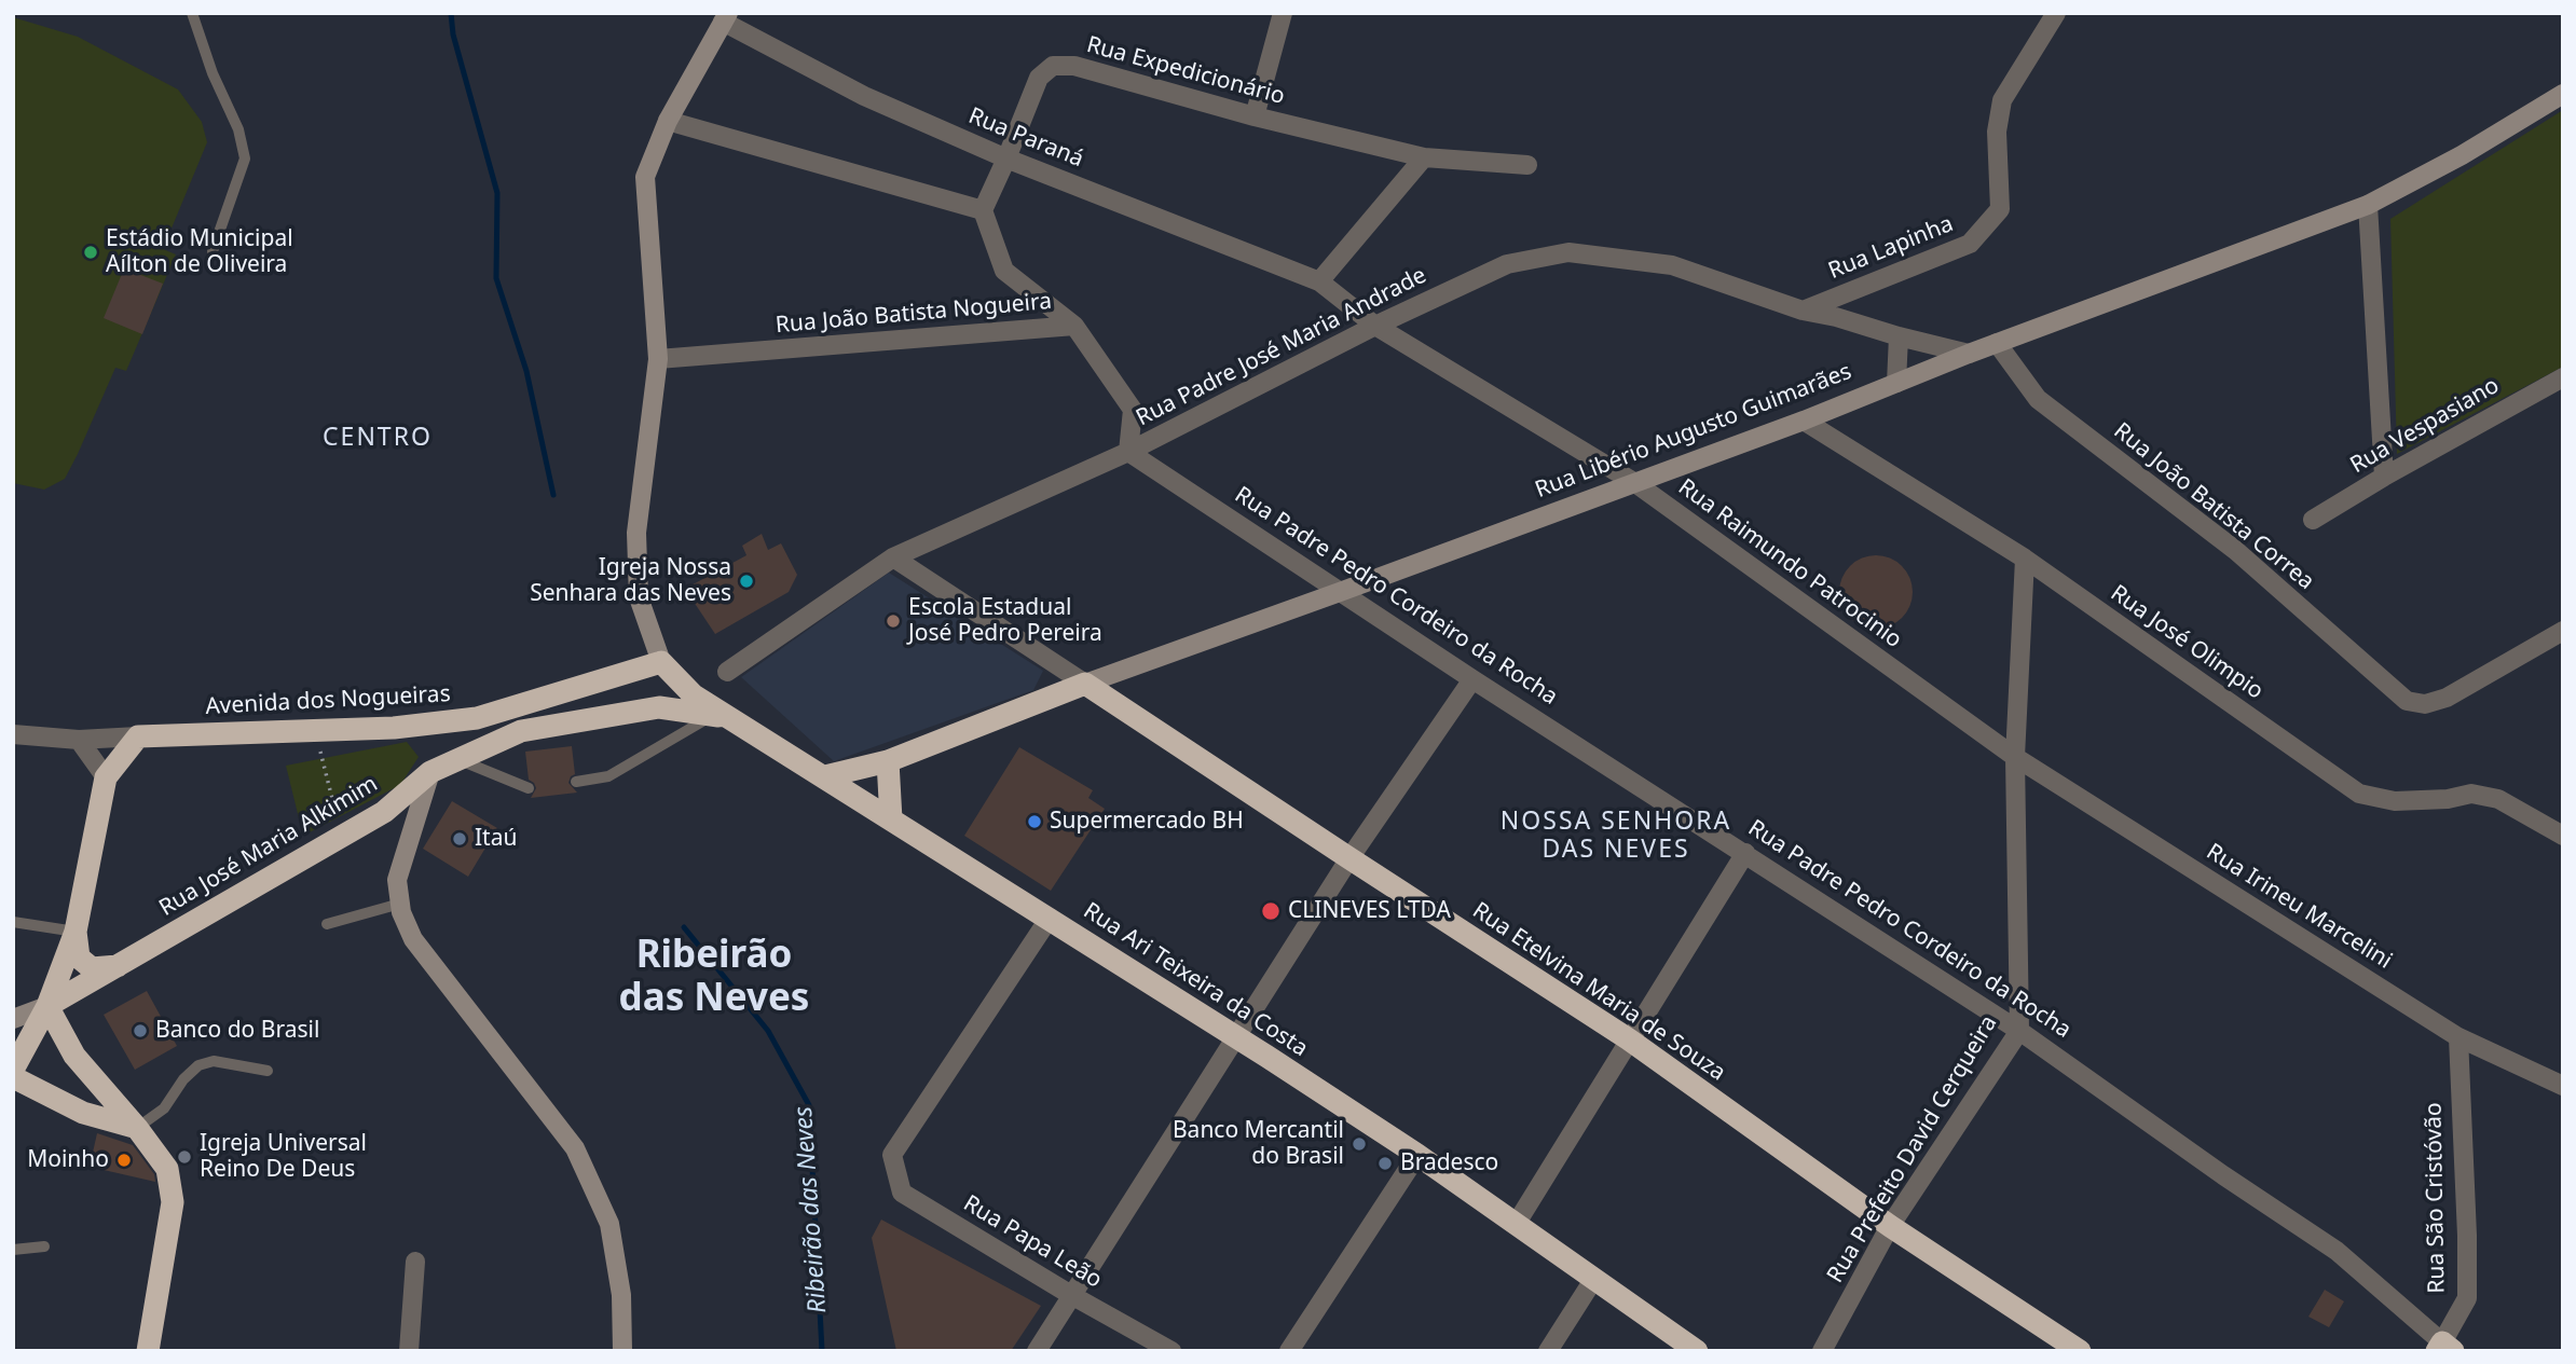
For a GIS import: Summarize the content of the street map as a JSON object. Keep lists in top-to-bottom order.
{
  "streets": {
    "highway": [
      "Rua Libério Augusto Guimarães",
      "Avenida dos Nogueiras",
      "Rua José Maria Alkimim",
      "Rua Ari Teixeira da Costa",
      "Rua Etelvina Maria de Souza"
    ],
    "street": [
      "Rua Expedicionário",
      "Rua Paraná",
      "Rua Lapinha",
      "Rua João Batista Nogueira",
      "Rua Padre José Maria Andrade",
      "Rua Vespasiano",
      "Rua João Batista Correa",
      "Rua Raimundo Patrocinio",
      "Rua Padre Pedro Cordeiro da Rocha",
      "Rua José Olimpio",
      "Rua Irineu Marcelini",
      "Rua Prefeito David Cerqueira",
      "Rua São Cristóvão",
      "Rua Papa Leão"
    ]
  },
  "crossings": [
    ["Rua Expedicionário", "Rua Paraná"],
    ["Rua Paraná", "Rua Padre José Maria Andrade"],
    ["Rua Paraná", "Rua Raimundo Patrocinio"],
    ["Rua Lapinha", "Rua Padre José Maria Andrade"],
    ["Rua João Batista Nogueira", "Rua Padre José Maria Andrade"],
    ["Rua João Batista Nogueira", "Rua Padre Pedro Cordeiro da Rocha"],
    ["Rua Padre José Maria Andrade", "Rua Libério Augusto Guimarães"],
    ["Rua Padre José Maria Andrade", "Rua Raimundo Patrocinio"],
    ["Rua Padre José Maria Andrade", "Rua Padre Pedro Cordeiro da Rocha"],
    ["Rua Libério Augusto Guimarães", "Rua João Batista Correa"],
    ["Rua Libério Augusto Guimarães", "Rua Raimundo Patrocinio"],
    ["Rua Libério Augusto Guimarães", "Rua Padre Pedro Cordeiro da Rocha"],
    ["Rua Libério Augusto Guimarães", "Rua José Olimpio"],
    ["Rua Libério Augusto Guimarães", "Rua Ari Teixeira da Costa"],
    ["Rua Libério Augusto Guimarães", "Rua Etelvina Maria de Souza"],
    ["Rua Raimundo Patrocinio", "Rua Irineu Marcelini"],
    ["Rua Raimundo Patrocinio", "Rua Prefeito David Cerqueira"],
    ["Rua Padre Pedro Cordeiro da Rocha", "Rua Prefeito David Cerqueira"],
    ["Rua Padre Pedro Cordeiro da Rocha", "Rua São Cristóvão"],
    ["Rua José Olimpio", "Rua Prefeito David Cerqueira"],
    ["Avenida dos Nogueiras", "Rua Ari Teixeira da Costa"],
    ["Rua José Maria Alkimim", "Rua Ari Teixeira da Costa"],
    ["Rua Irineu Marcelini", "Rua Prefeito David Cerqueira"],
    ["Rua Irineu Marcelini", "Rua São Cristóvão"],
    ["Rua Ari Teixeira da Costa", "Rua Papa Leão"],
    ["Rua Etelvina Maria de Souza", "Rua Prefeito David Cerqueira"]
  ],
  "districts": ["CENTRO", "NOSSA SENHORA DAS NEVES", "Ribeirão das Neves"],
  "water": ["Ribeirão das Neves"],
  "places": [
    "Estádio Municipal Aílton de Oliveira",
    "Igreja Nossa Senhara das Neves",
    "Escola Estadual José Pedro Pereira",
    "Supermercado BH",
    "Itaú",
    "CLINEVES LTDA",
    "Banco do Brasil",
    "Banco Mercantil do Brasil",
    "Igreja Universal Reino De Deus",
    "Moinho",
    "Bradesco"
  ]
}
